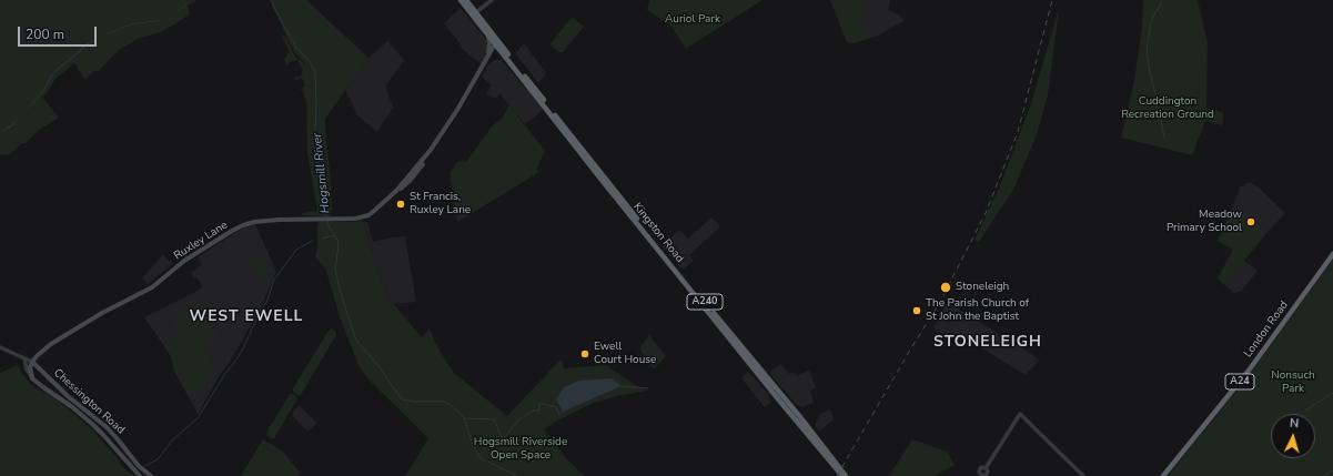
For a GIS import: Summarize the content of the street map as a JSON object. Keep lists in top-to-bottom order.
{
  "streets": {
    "highway": [
      "Kingston Road",
      "A240",
      "London Road",
      "A24"
    ],
    "main road": ["Ruxley Lane", "Chessington Road"]
  },
  "crossings": [
    ["Kingston Road", "Ruxley Lane"],
    ["Ruxley Lane", "Chessington Road"]
  ],
  "districts": ["WEST EWELL", "STONELEIGH"],
  "water": ["Hogsmill River"],
  "parks": [
    "Auriol Park",
    "Cuddington Recreation Ground",
    "Nonsuch Park",
    "Hogsmill Riverside Open Space"
  ],
  "places": [
    "St Francis, Ruxley Lane",
    "Meadow Primary School",
    "Stoneleigh",
    "The Parish Church of St John the Baptist",
    "Ewell Court House"
  ],
  "scale_bar": "200 m",
  "north": "top"
}
